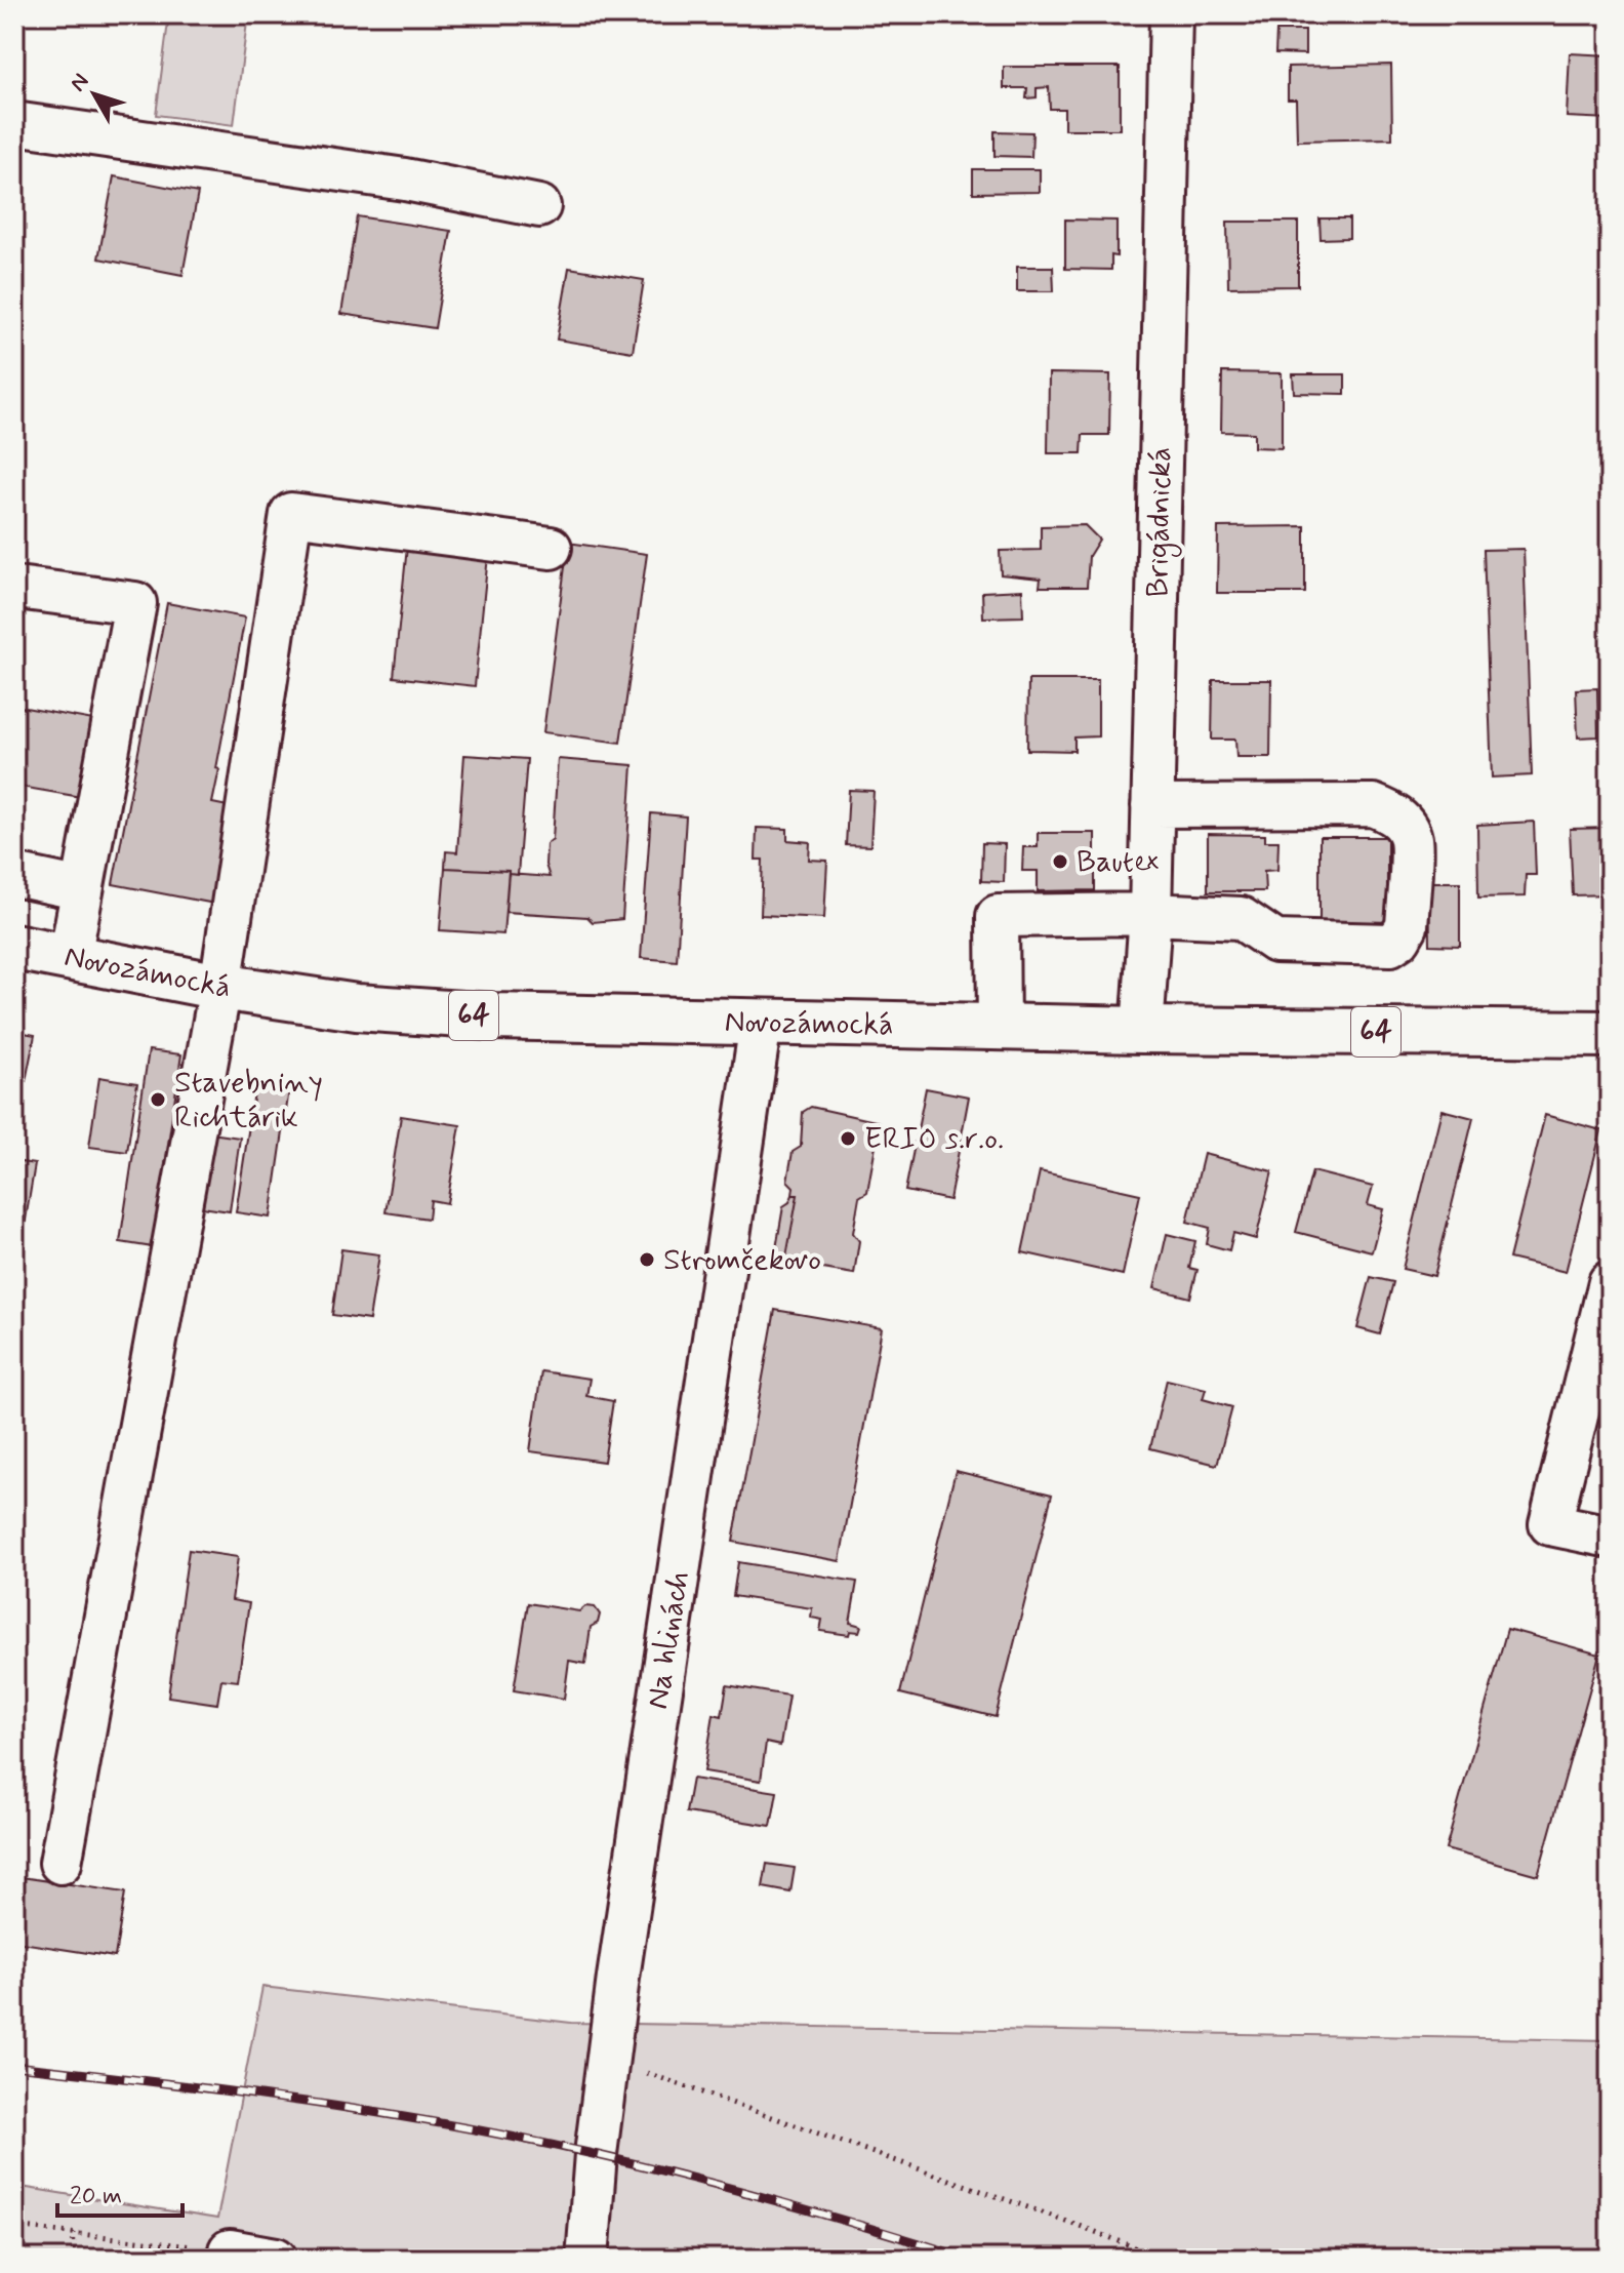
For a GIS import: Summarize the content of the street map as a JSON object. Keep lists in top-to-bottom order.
{
  "streets": {
    "main road": ["Novozámocká", "64"],
    "street": ["Brigádnická", "Na hlinách"]
  },
  "crossings": [
    ["Brigádnická", "Novozámocká"],
    ["Novozámocká", "Na hlinách"]
  ],
  "places": [
    "Bautex",
    "Stavebniny Richtárik",
    "ERIO s.r.o.",
    "Stromčekovo"
  ],
  "scale_bar": "20 m",
  "north": "top left"
}
